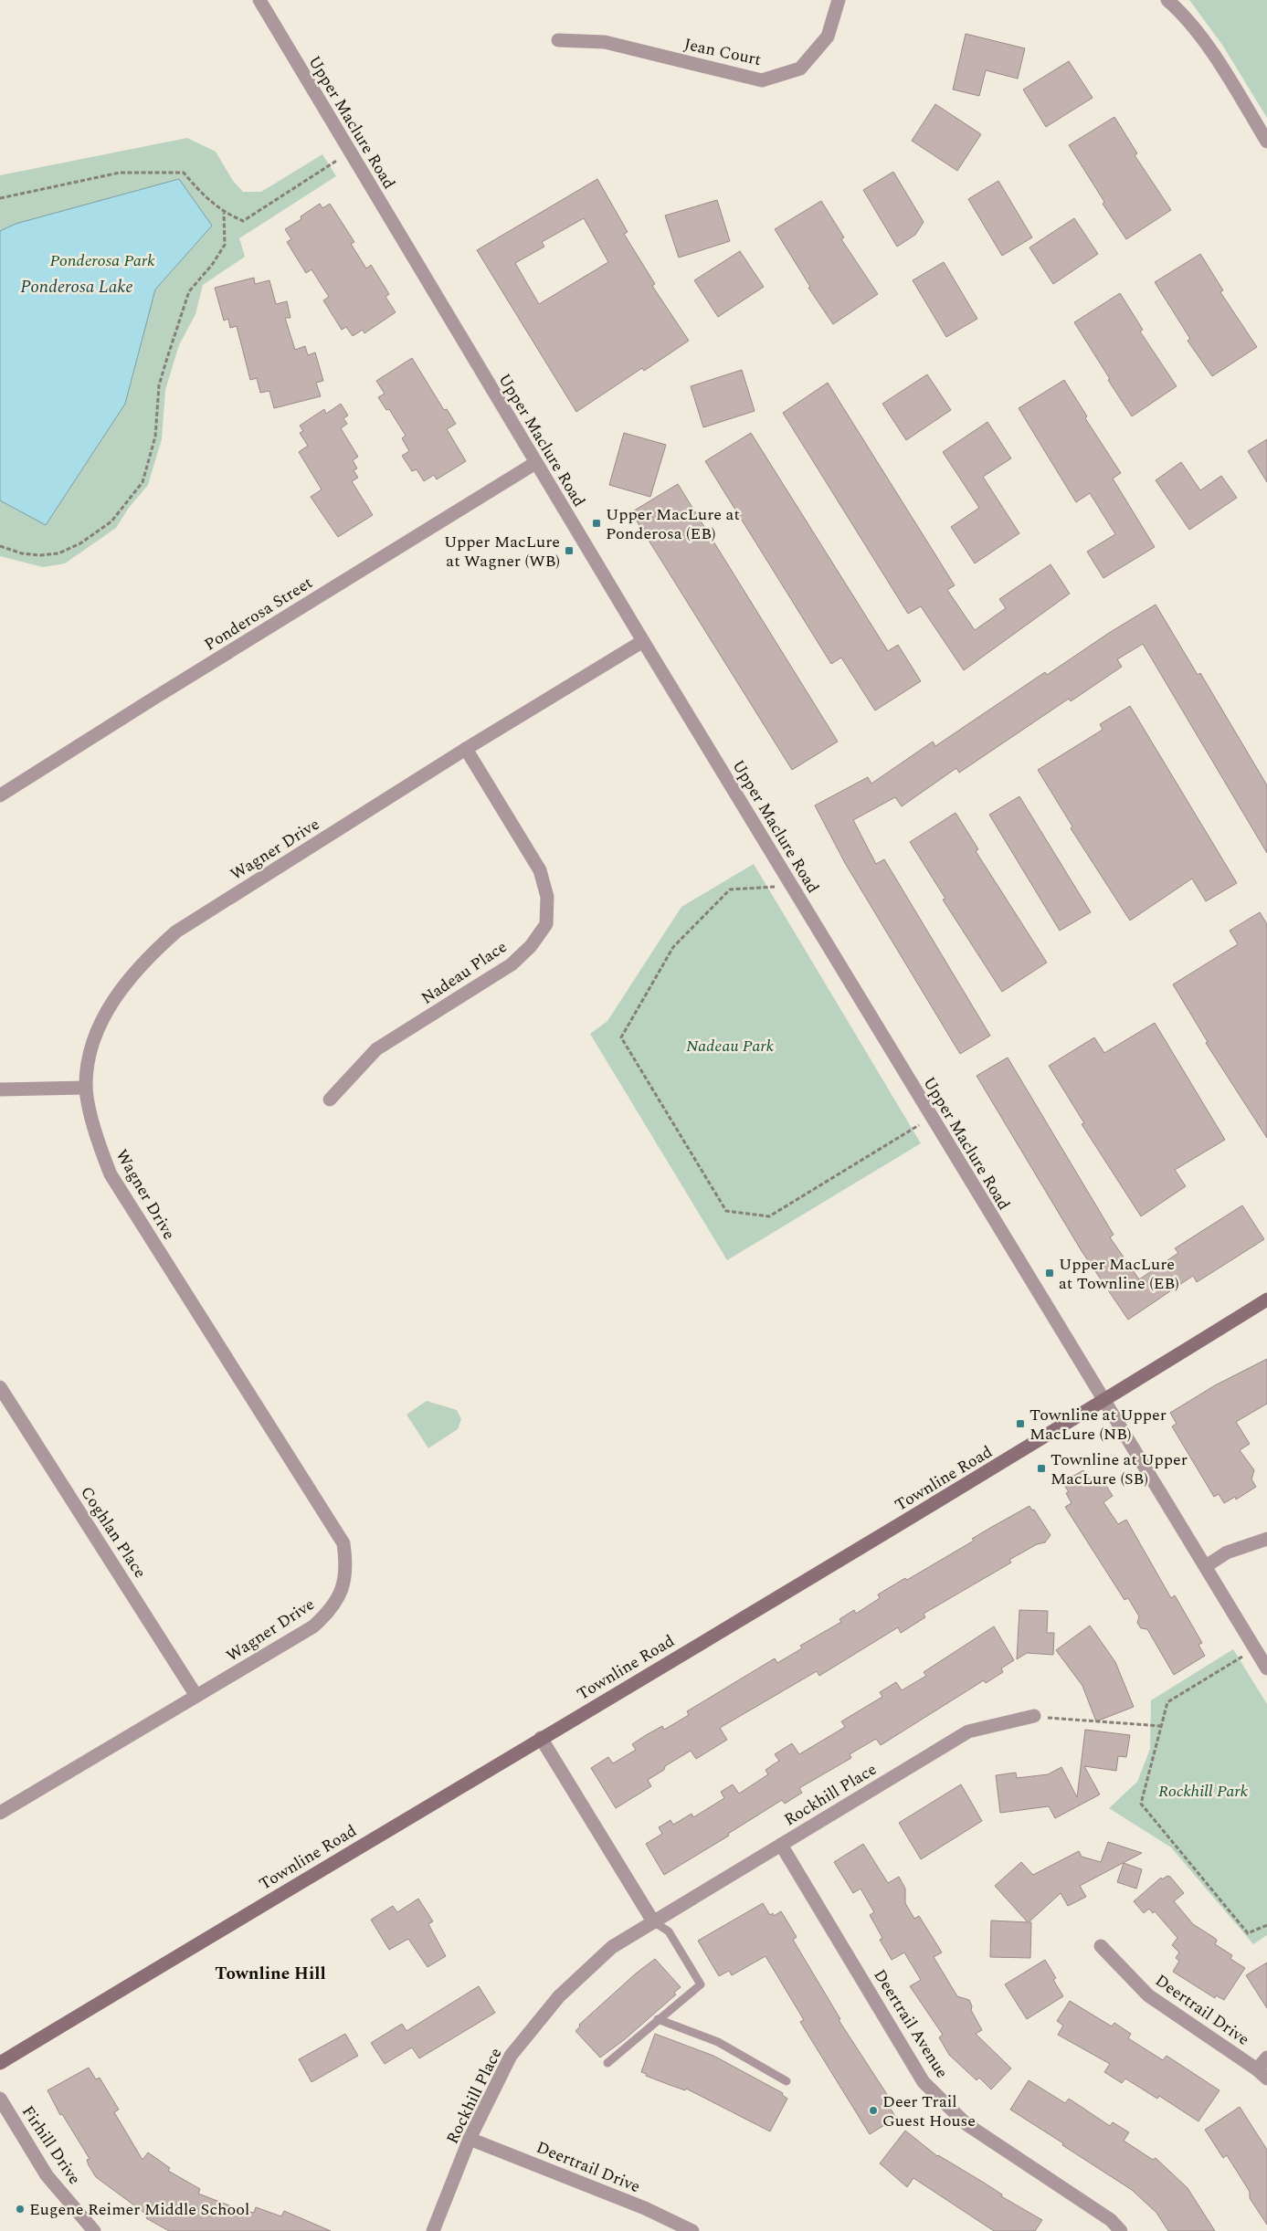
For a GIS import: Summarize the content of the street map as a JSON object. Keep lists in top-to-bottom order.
{
  "streets": {
    "street": [
      "Jean Court",
      "Upper Maclure Road",
      "Ponderosa Street",
      "Wagner Drive",
      "Nadeau Place",
      "Townline Road",
      "Coghlan Place",
      "Rockhill Place",
      "Deertrail Drive",
      "Deertrail Avenue",
      "Firhill Drive"
    ]
  },
  "crossings": [
    ["Upper Maclure Road", "Ponderosa Street"],
    ["Upper Maclure Road", "Wagner Drive"],
    ["Upper Maclure Road", "Townline Road"],
    ["Wagner Drive", "Nadeau Place"],
    ["Wagner Drive", "Coghlan Place"],
    ["Rockhill Place", "Deertrail Drive"],
    ["Rockhill Place", "Deertrail Avenue"]
  ],
  "districts": ["Townline Hill"],
  "water": ["Ponderosa Lake"],
  "parks": ["Ponderosa Park", "Nadeau Park", "Rockhill Park"],
  "places": {
    "transit": [
      "Upper MacLure at Ponderosa (EB)",
      "Upper MacLure at Wagner (WB)",
      "Upper MacLure at Townline (EB)",
      "Townline at Upper MacLure (NB)",
      "Townline at Upper MacLure (SB)"
    ],
    "other": ["Deer Trail Guest House", "Eugene Reimer Middle School"]
  }
}
